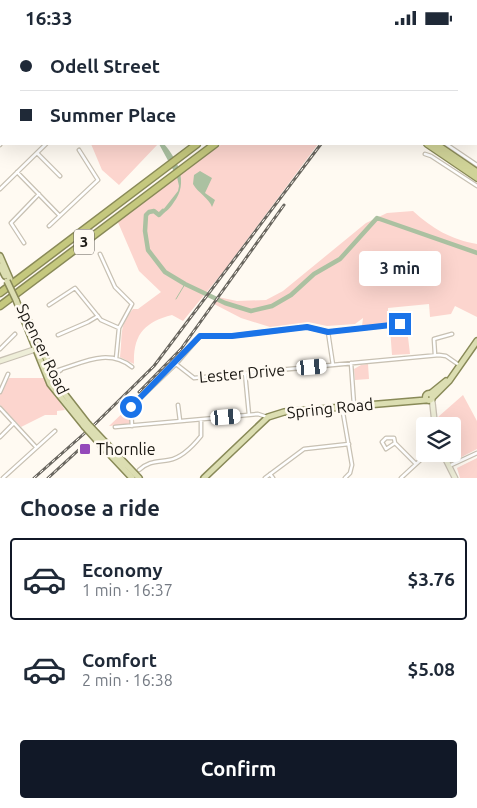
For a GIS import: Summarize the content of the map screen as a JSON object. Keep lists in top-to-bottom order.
{
  "streets": {
    "highway": ["3"],
    "main road": ["Spencer Road", "Spring Road"],
    "street": ["Lester Drive"]
  },
  "places": {
    "transit": ["Thornlie"]
  },
  "page": {
    "status": "16:33",
    "banner": ["Odell Street", "Summer Place"],
    "bubble": "3 min",
    "heading": "Choose a ride",
    "list": [
      {
        "name": "Economy",
        "note": "1 min · 16:37",
        "value": "$3.76"
      },
      {
        "name": "Comfort",
        "note": "2 min · 16:38",
        "value": "$5.08"
      }
    ],
    "buttons": "Confirm"
  }
}
